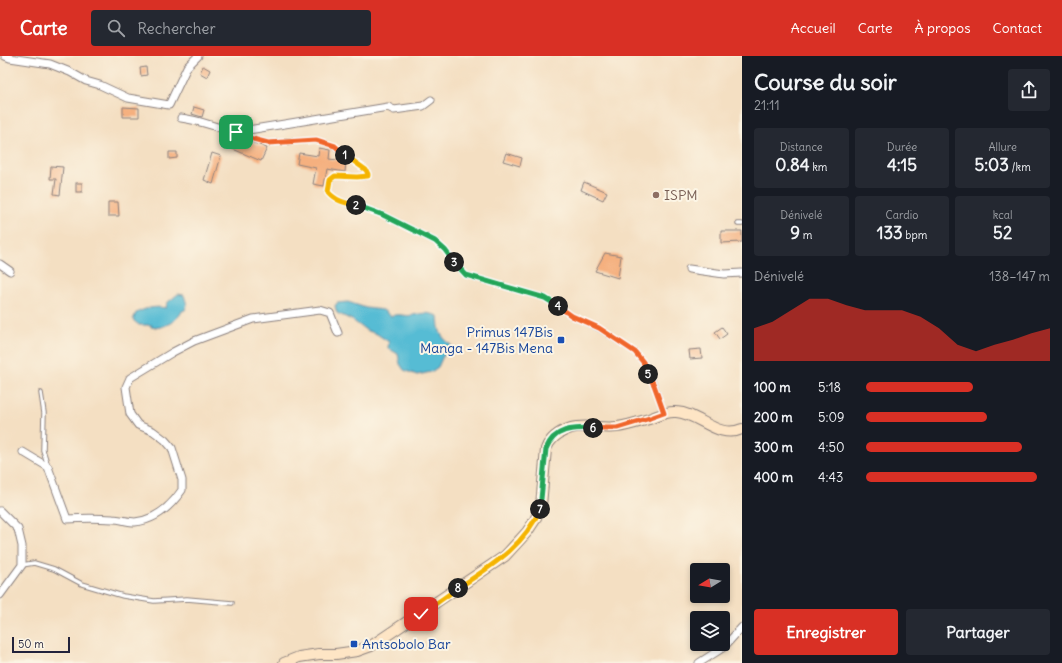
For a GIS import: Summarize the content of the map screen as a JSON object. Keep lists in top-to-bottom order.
{
  "places": {
    "other": ["ISPM"],
    "transit": ["Primus 147Bis Manga - 147Bis Mena", "Antsobolo Bar"]
  },
  "scale_bar": "50 m",
  "north": "left",
  "page": {
    "header": "Carte",
    "search": "Rechercher",
    "nav": [
      "Accueil",
      "Carte",
      "À propos",
      "Contact"
    ],
    "heading": ["Course du soir", "21:11"],
    "stats": [
      ["Distance", "0.84 km"],
      ["Durée", "4:15"],
      ["Allure", "5:03 /km"],
      ["Dénivelé", "9 m"],
      ["Cardio", "133 bpm"],
      ["kcal", "52"]
    ],
    "pins": [
      "1",
      "2",
      "3",
      "4",
      "5",
      "6",
      "7",
      "8"
    ],
    "chart": ["Dénivelé", "138–147 m"],
    "list": [
      {
        "name": "100 m",
        "note": "5:18"
      },
      {
        "name": "200 m",
        "note": "5:09"
      },
      {
        "name": "300 m",
        "note": "4:50"
      },
      {
        "name": "400 m",
        "note": "4:43"
      }
    ],
    "buttons": ["Enregistrer", "Partager"],
    "scale": "50 m"
  }
}
